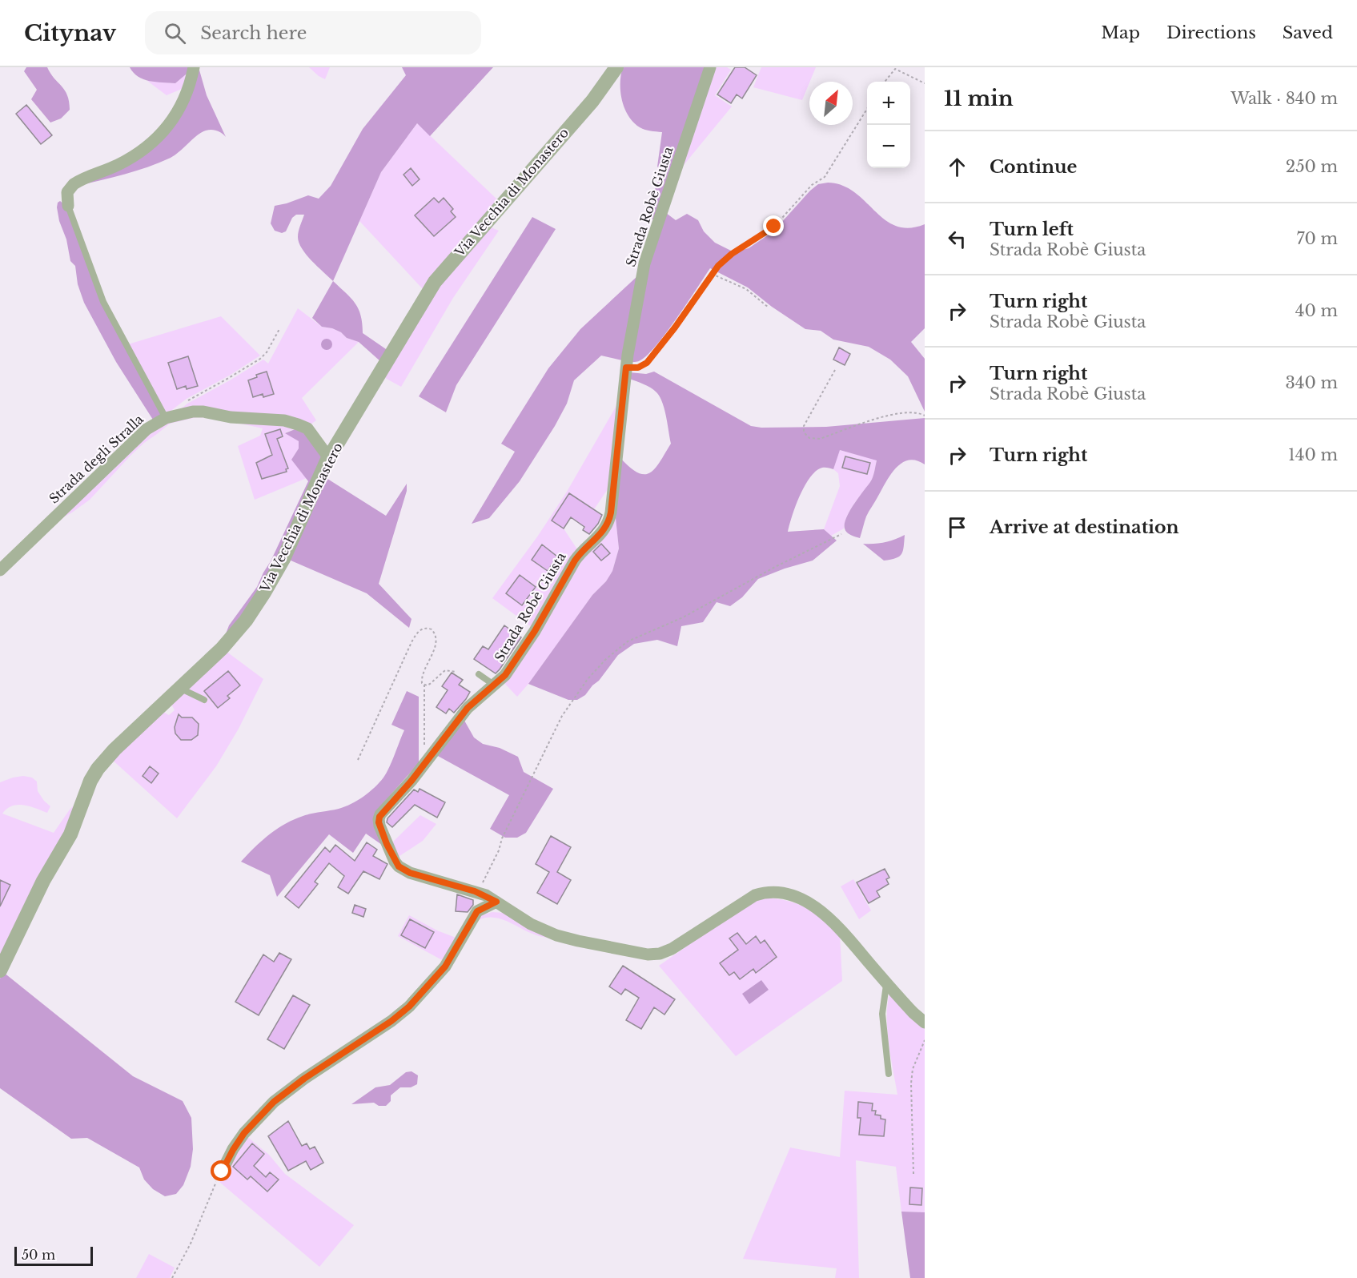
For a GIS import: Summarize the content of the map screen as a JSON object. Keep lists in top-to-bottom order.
{
  "streets": {
    "street": ["Via Vecchia di Monastero", "Strada Robè Giusta", "Strada degli Stralla"]
  },
  "crossings": [
    ["Via Vecchia di Monastero", "Strada degli Stralla"]
  ],
  "scale_bar": "50 m",
  "north": "top right",
  "page": {
    "header": "Citynav",
    "search": "Search here",
    "nav": ["Map", "Directions", "Saved"],
    "heading": ["11 min", "Walk · 840 m"],
    "map_buttons": ["+", "−"],
    "list": [
      ["Continue", "250 m"],
      ["Turn left", "Strada Robè Giusta", "70 m"],
      ["Turn right", "Strada Robè Giusta", "40 m"],
      ["Turn right", "Strada Robè Giusta", "340 m"],
      ["Turn right", "140 m"],
      "Arrive at destination"
    ],
    "scale": "50 m"
  }
}
